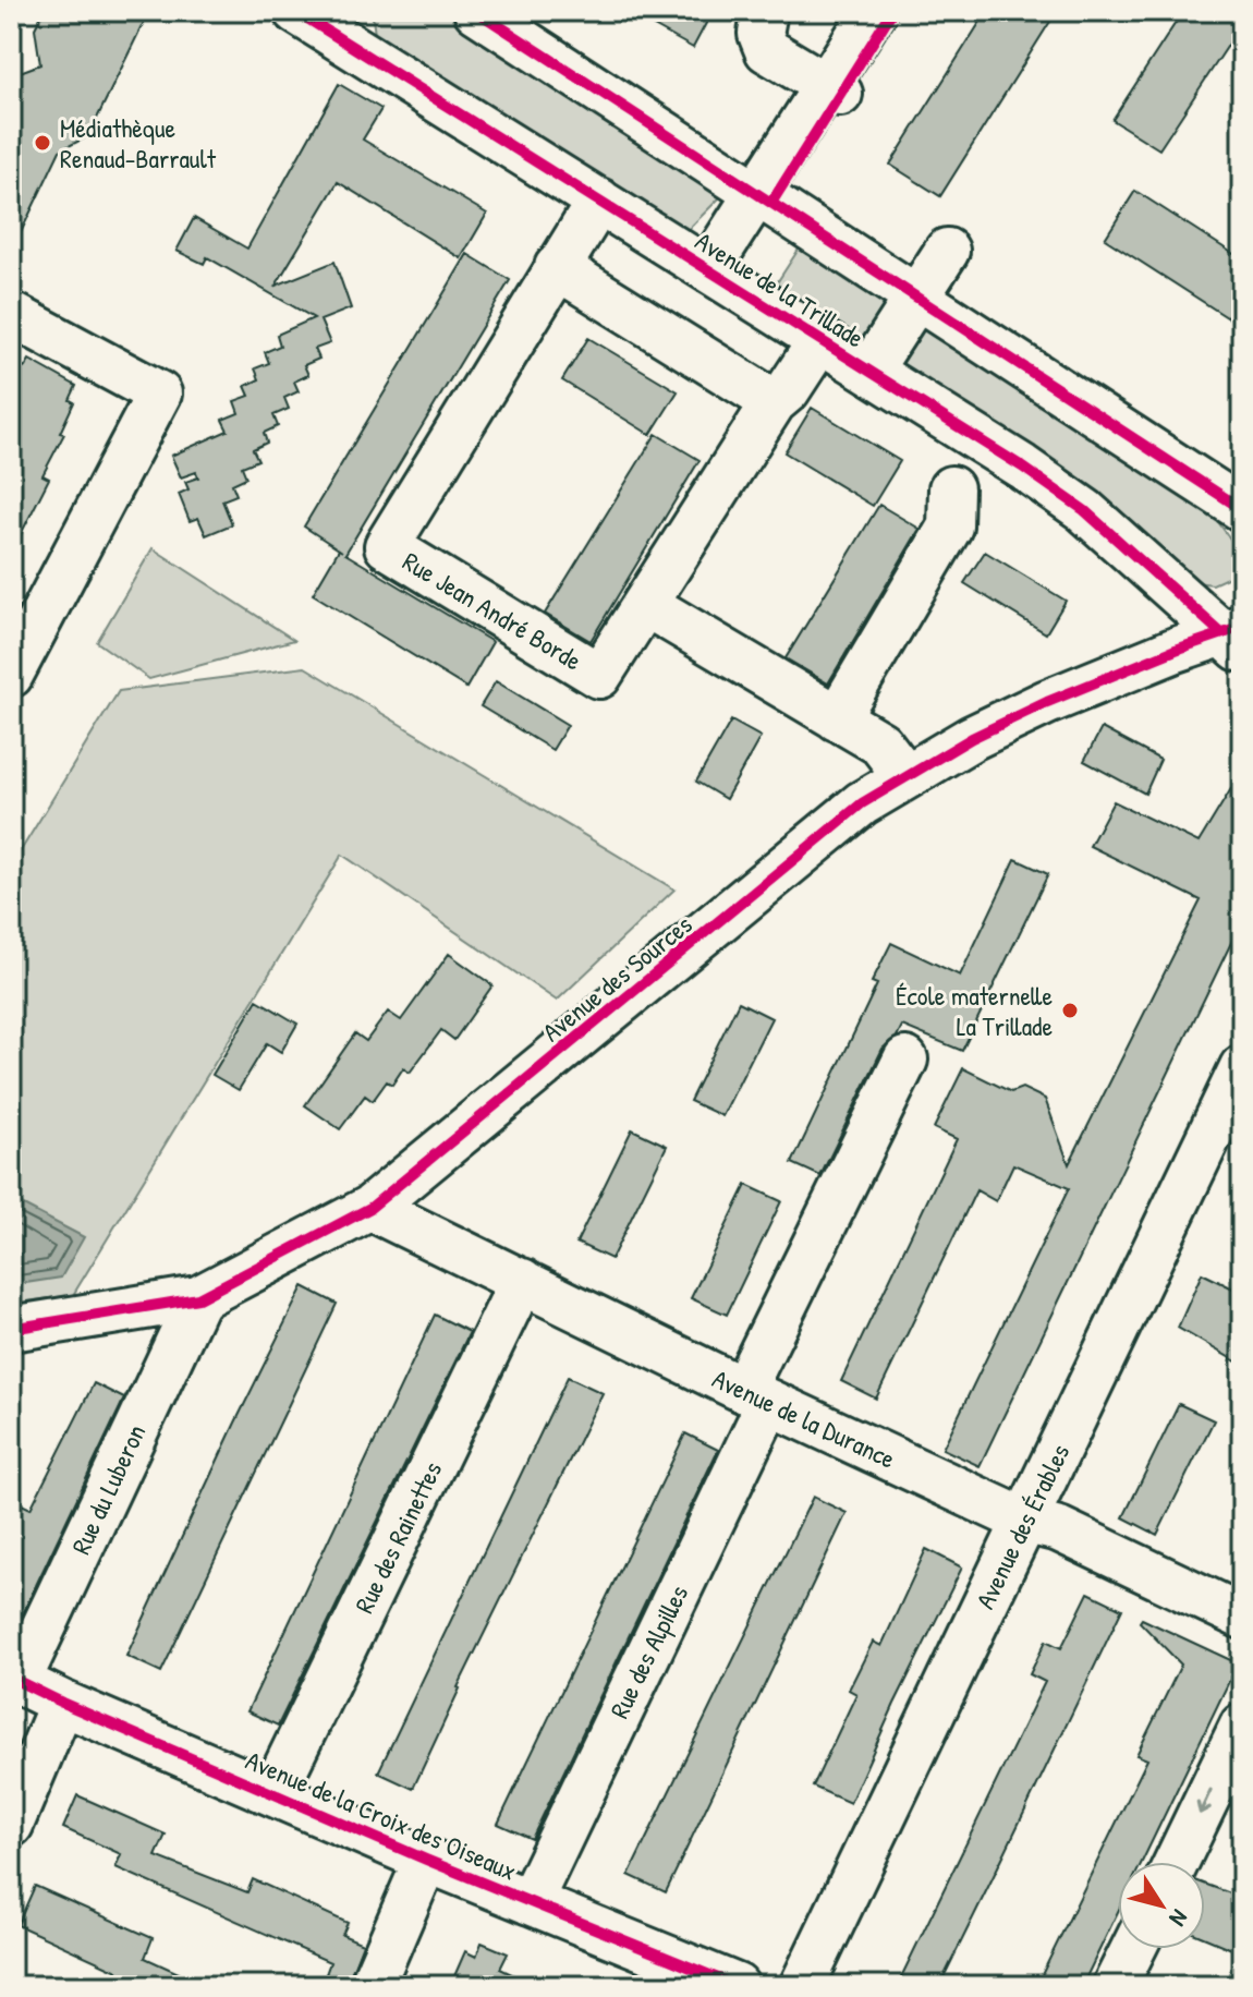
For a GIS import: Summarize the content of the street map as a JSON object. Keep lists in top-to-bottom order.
{
  "streets": {
    "street": [
      "Avenue de la Trillade",
      "Rue Jean André Borde",
      "Avenue des Sources",
      "Avenue de la Durance",
      "Rue du Luberon",
      "Avenue des Érables",
      "Rue des Rainettes",
      "Rue des Alpilles",
      "Avenue de la Croix des Oiseaux"
    ]
  },
  "crossings": [
    ["Avenue de la Trillade", "Rue Jean André Borde"],
    ["Avenue de la Trillade", "Avenue des Sources"],
    ["Avenue des Sources", "Avenue de la Durance"],
    ["Avenue des Sources", "Rue du Luberon"],
    ["Avenue de la Durance", "Avenue des Érables"],
    ["Avenue de la Durance", "Rue des Rainettes"],
    ["Avenue de la Durance", "Rue des Alpilles"],
    ["Rue du Luberon", "Avenue de la Croix des Oiseaux"],
    ["Rue des Rainettes", "Avenue de la Croix des Oiseaux"],
    ["Rue des Alpilles", "Avenue de la Croix des Oiseaux"]
  ],
  "places": ["Médiathèque Renaud-Barrault", "École maternelle La Trillade"],
  "north": "bottom right"
}
